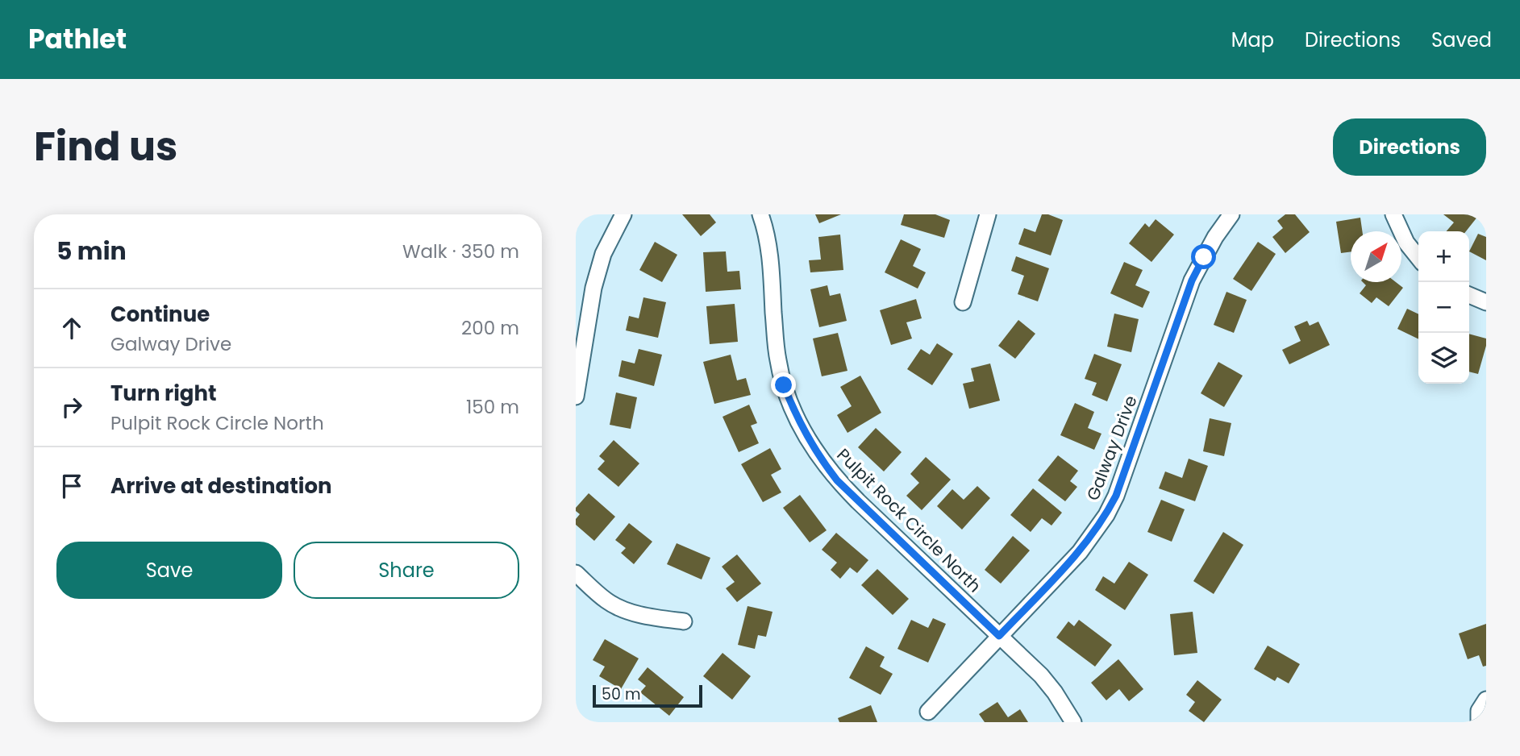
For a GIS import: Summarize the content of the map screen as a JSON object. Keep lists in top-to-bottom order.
{
  "streets": {
    "street": ["Galway Drive", "Pulpit Rock Circle North"]
  },
  "crossings": [
    ["Galway Drive", "Pulpit Rock Circle North"]
  ],
  "scale_bar": "50 m",
  "north": "top right",
  "page": {
    "header": "Pathlet",
    "nav": ["Map", "Directions", "Saved"],
    "title": "Find us",
    "buttons": [
      "Directions",
      ["Save", "Share"]
    ],
    "heading": ["5 min", "Walk · 350 m"],
    "map_buttons": ["+", "−"],
    "list": [
      ["Continue", "Galway Drive", "200 m"],
      ["Turn right", "Pulpit Rock Circle North", "150 m"],
      "Arrive at destination"
    ],
    "scale": "50 m"
  }
}
